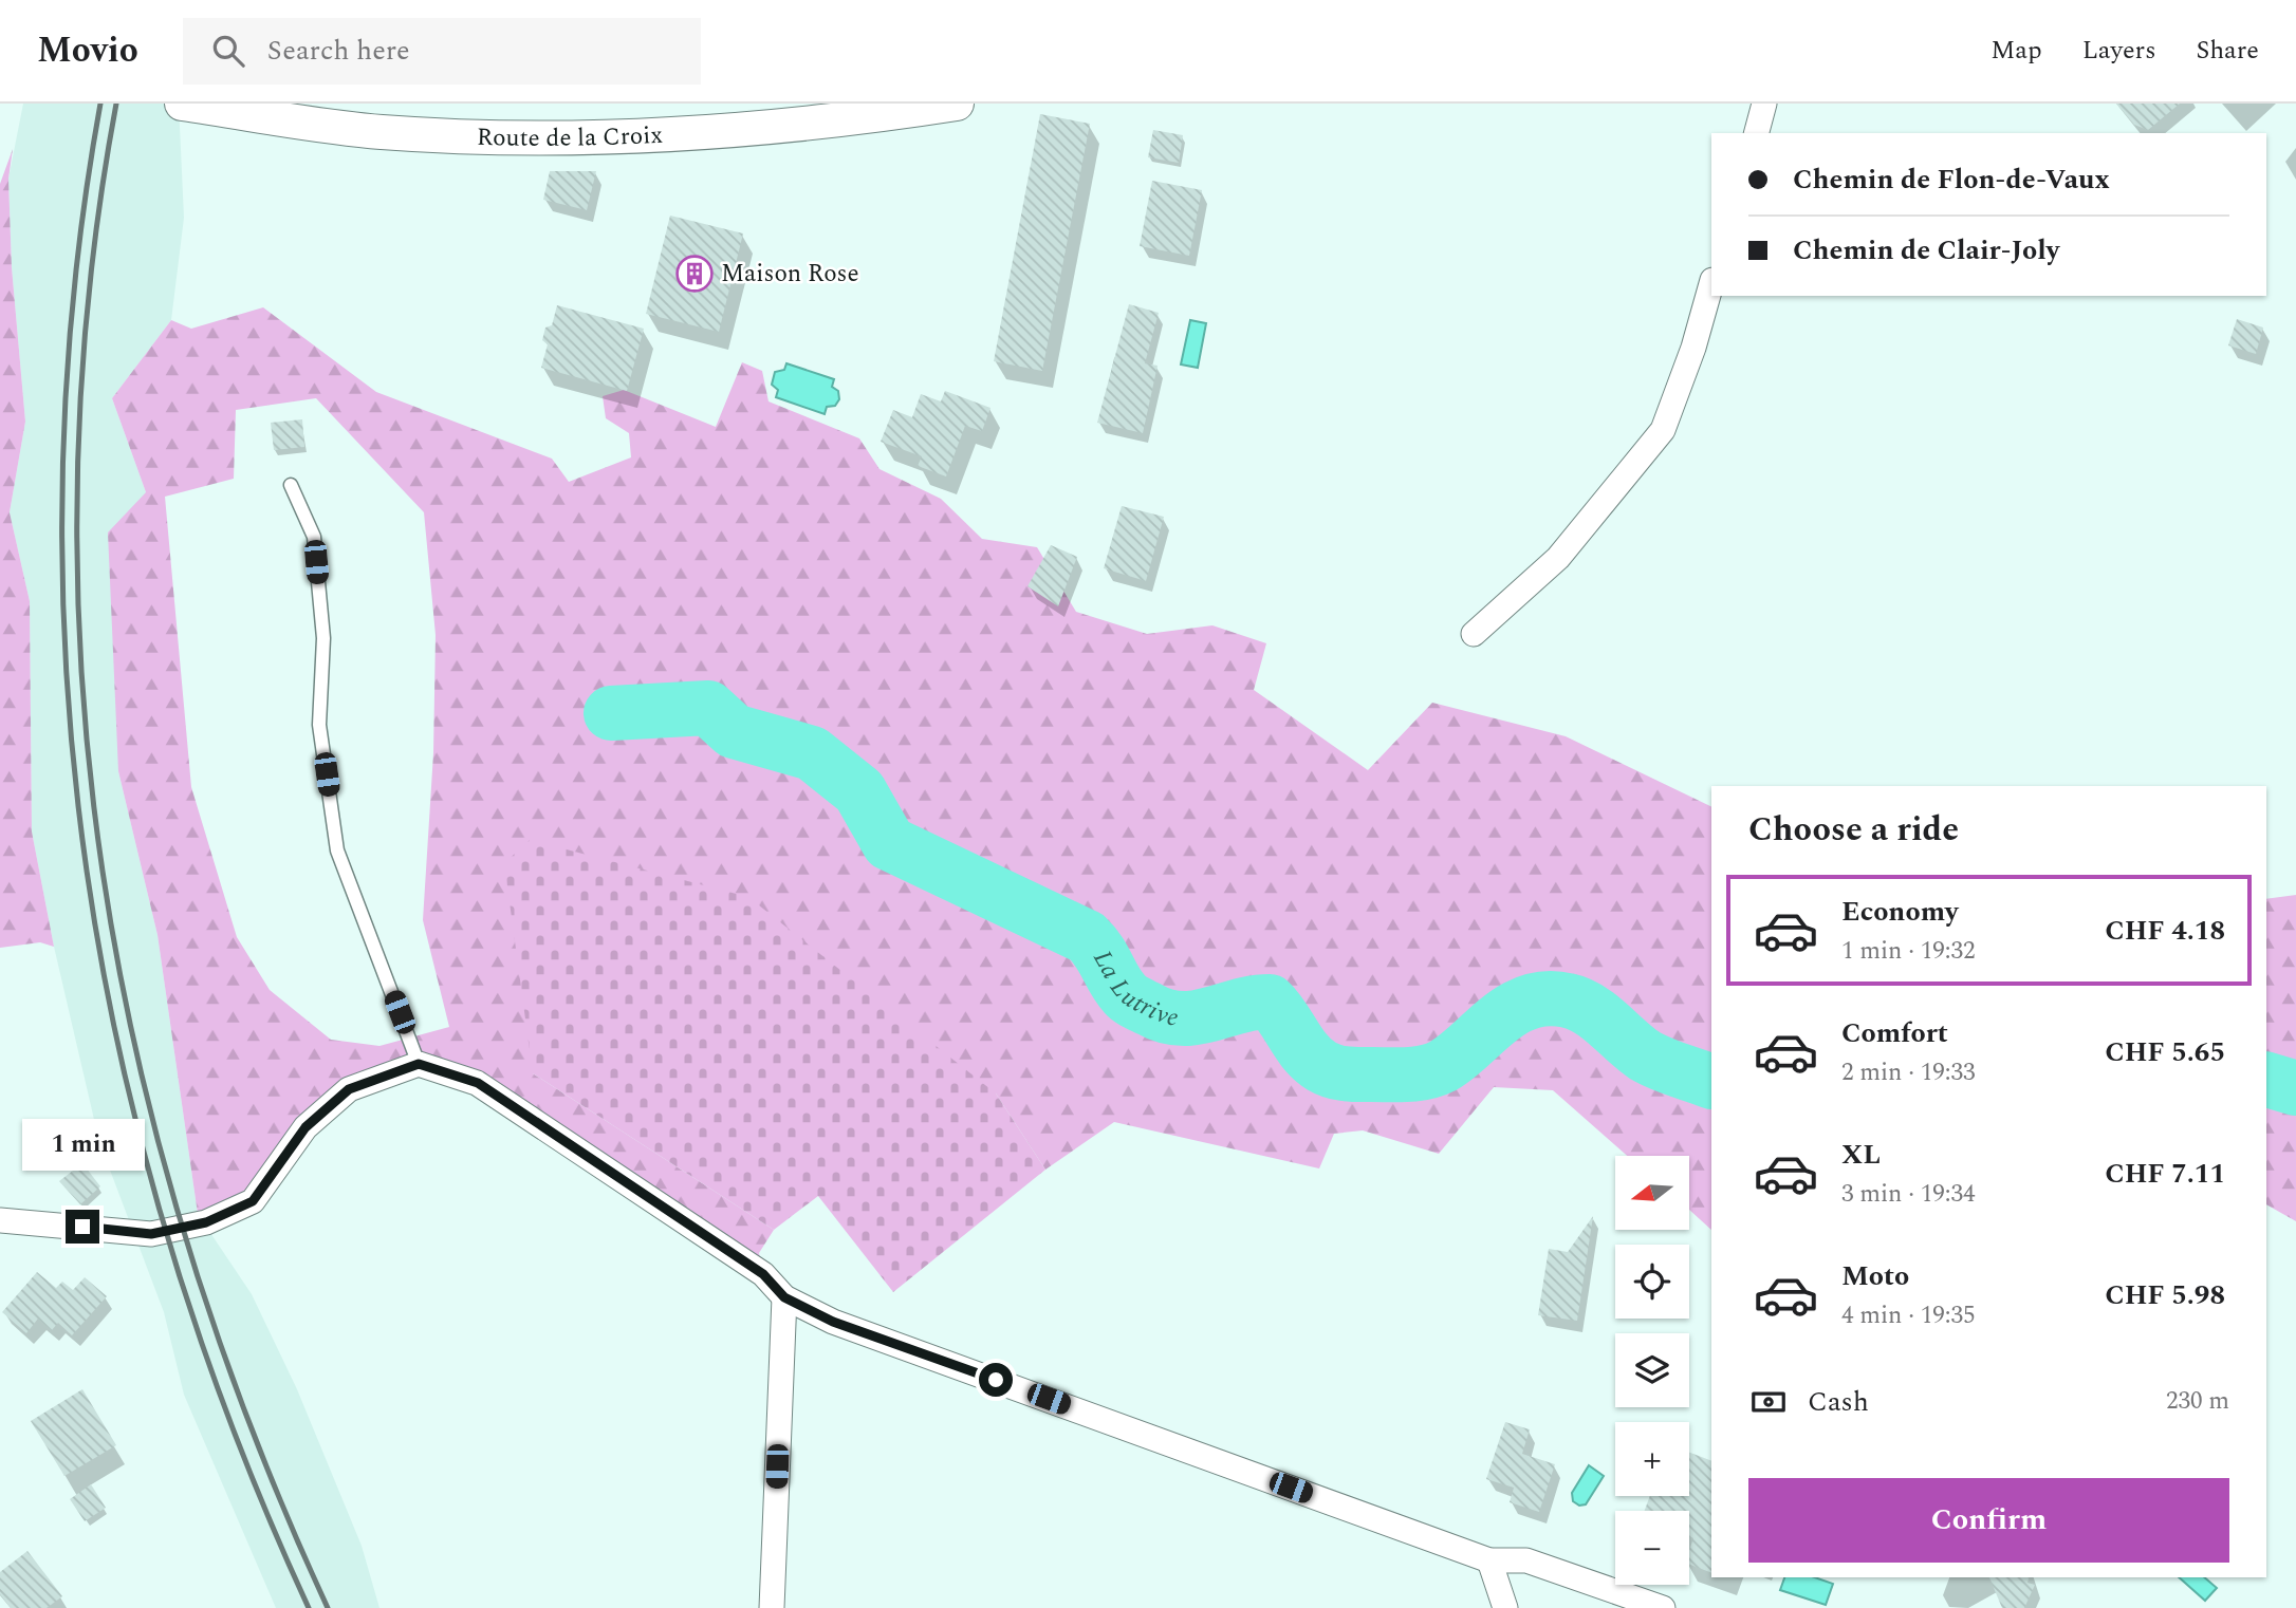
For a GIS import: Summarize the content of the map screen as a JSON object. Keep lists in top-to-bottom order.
{
  "streets": {
    "street": ["Route de la Croix"]
  },
  "water": ["La Lutrive"],
  "places": {
    "building": ["Maison Rose"]
  },
  "north": "left",
  "page": {
    "header": "Movio",
    "search": "Search here",
    "nav": ["Map", "Layers", "Share"],
    "banner": ["Chemin de Flon-de-Vaux", "Chemin de Clair-Joly"],
    "heading": "Choose a ride",
    "list": [
      {
        "name": "Economy",
        "note": "1 min · 19:32",
        "value": "CHF 4.18"
      },
      {
        "name": "Comfort",
        "note": "2 min · 19:33",
        "value": "CHF 5.65"
      },
      {
        "name": "XL",
        "note": "3 min · 19:34",
        "value": "CHF 7.11"
      },
      {
        "name": "Moto",
        "note": "4 min · 19:35",
        "value": "CHF 5.98"
      }
    ],
    "bubble": "1 min",
    "map_buttons": ["+", "−"],
    "pay": ["Cash", "230 m"],
    "buttons": "Confirm"
  }
}
